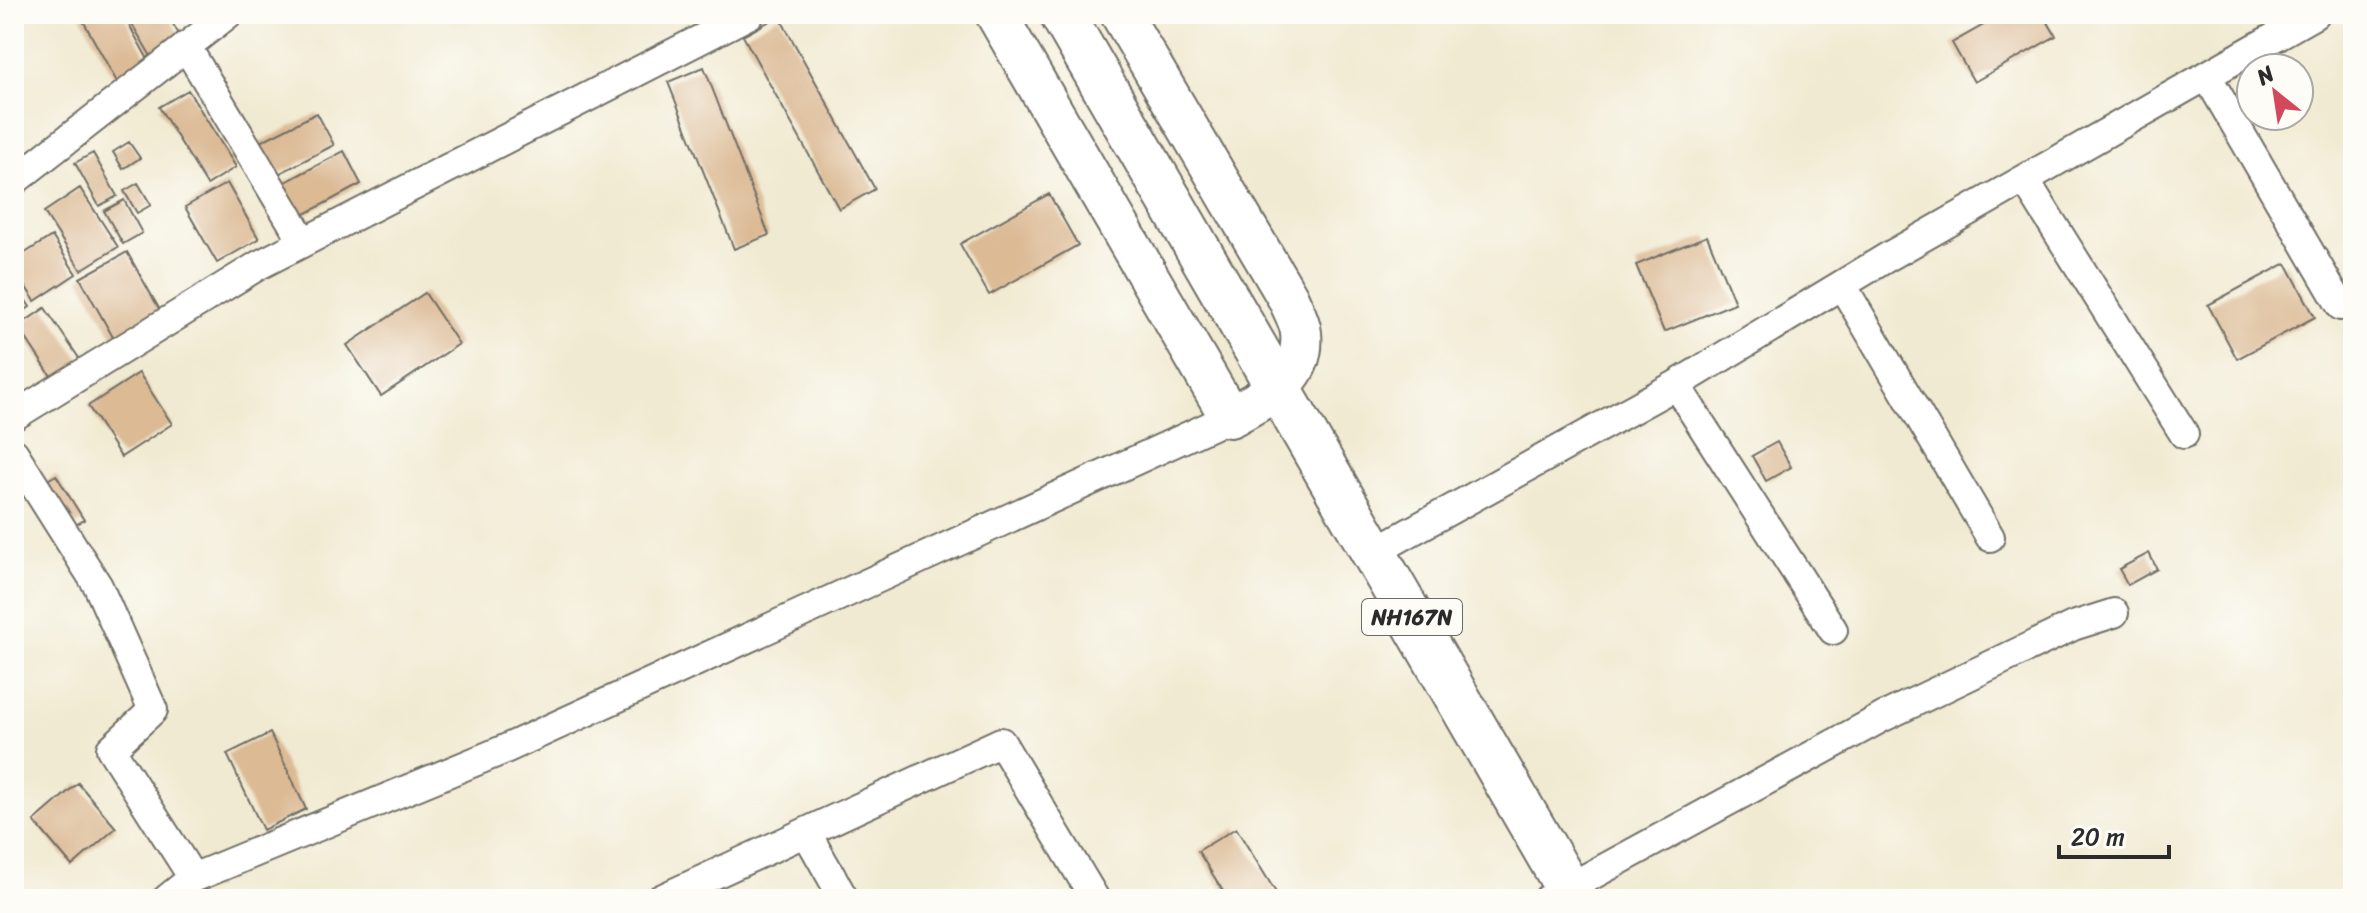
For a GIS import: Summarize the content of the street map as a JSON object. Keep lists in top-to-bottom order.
{
  "streets": {
    "highway": ["NH167N"]
  },
  "scale_bar": "20 m",
  "north": "top left"
}
